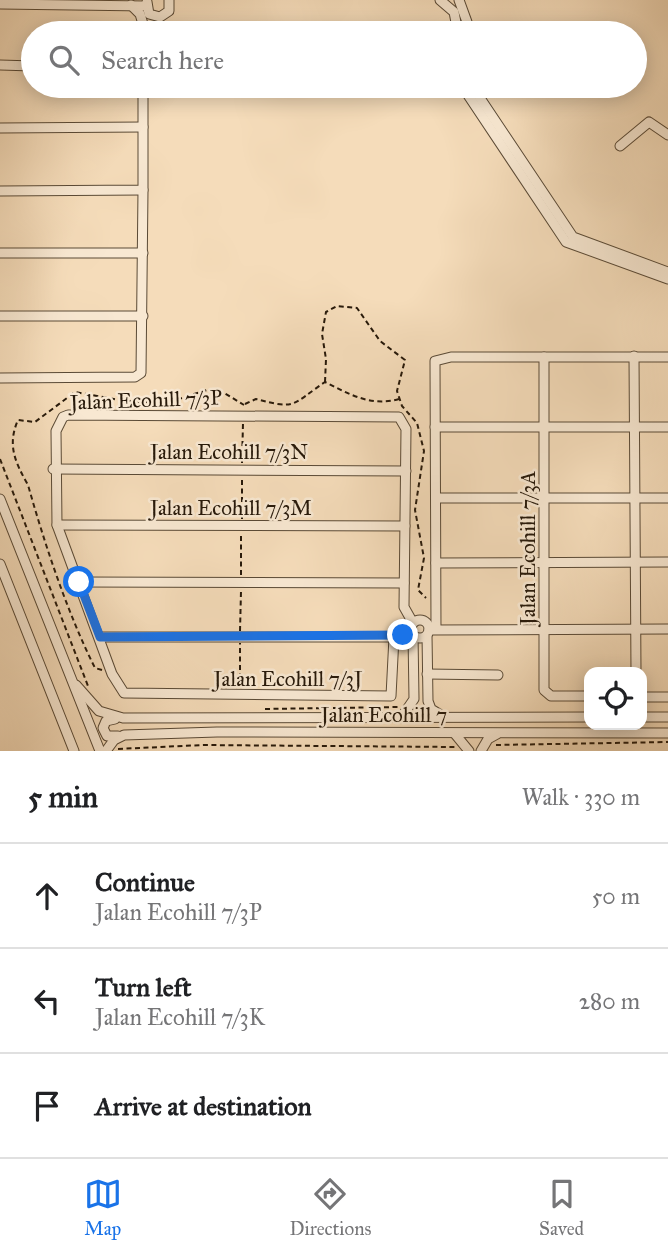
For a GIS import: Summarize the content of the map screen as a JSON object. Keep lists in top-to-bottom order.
{
  "streets": {
    "street": [
      "Jalan Ecohill 7/3P",
      "Jalan Ecohill 7/3N",
      "Jalan Ecohill 7/3M",
      "Jalan Ecohill 7/3A",
      "Jalan Ecohill 7/3J",
      "Jalan Ecohill 7"
    ]
  },
  "crossings": [
    ["Jalan Ecohill 7/3P", "Jalan Ecohill 7/3N"],
    ["Jalan Ecohill 7/3P", "Jalan Ecohill 7/3M"],
    ["Jalan Ecohill 7/3P", "Jalan Ecohill 7/3J"]
  ],
  "page": {
    "search": "Search here",
    "heading": ["5 min", "Walk · 330 m"],
    "list": [
      ["Continue", "Jalan Ecohill 7/3P", "50 m"],
      ["Turn left", "Jalan Ecohill 7/3K", "280 m"],
      "Arrive at destination"
    ],
    "nav": ["Map", "Directions", "Saved"]
  }
}
